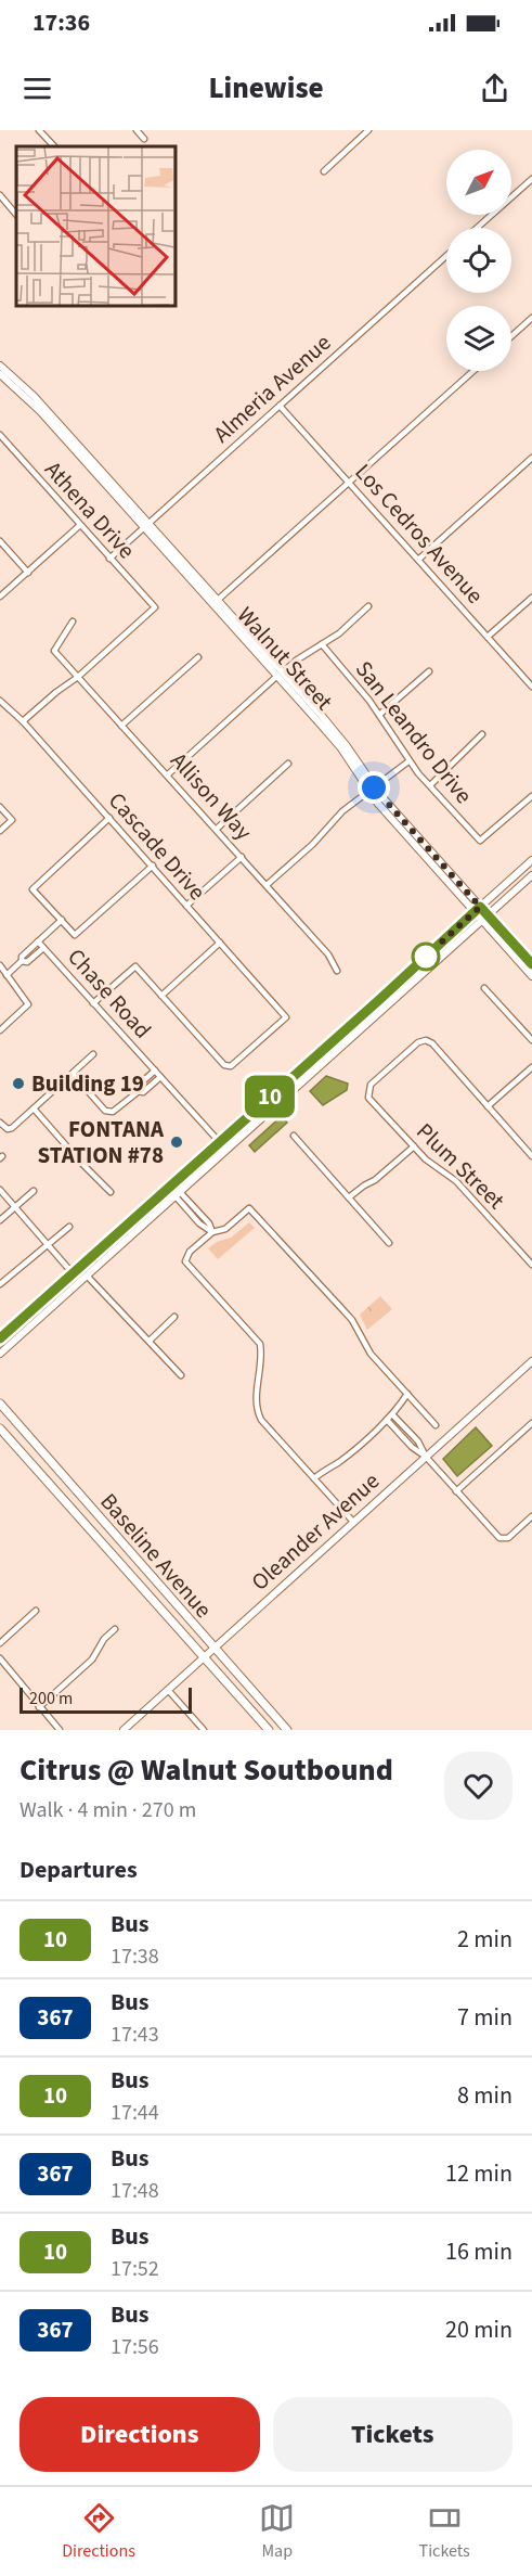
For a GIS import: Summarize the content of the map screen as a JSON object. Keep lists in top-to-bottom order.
{
  "streets": {
    "main road": ["Baseline Avenue"],
    "street": [
      "Almeria Avenue",
      "Athena Drive",
      "Los Cedros Avenue",
      "Walnut Street",
      "San Leandro Drive",
      "Allison Way",
      "Cascade Drive",
      "Chase Road",
      "Plum Street",
      "Oleander Avenue"
    ]
  },
  "crossings": [
    ["Almeria Avenue", "Athena Drive"],
    ["Almeria Avenue", "Los Cedros Avenue"],
    ["Almeria Avenue", "Walnut Street"],
    ["Athena Drive", "Allison Way"],
    ["Oleander Avenue", "Baseline Avenue"]
  ],
  "places": ["Building 19", "FONTANA STATION #78"],
  "lines": ["bus line 10"],
  "scale_bar": "200 m",
  "north": "top right",
  "page": {
    "status": "17:36",
    "header": "Linewise",
    "on_map": "10",
    "scale": "200 m",
    "heading": [
      ["Citrus @ Walnut Soutbound", "Walk · 4 min · 270 m"],
      "Departures"
    ],
    "list": [
      {
        "mark": "10",
        "name": "Bus",
        "note": "17:38",
        "value": "2 min"
      },
      {
        "mark": "367",
        "name": "Bus",
        "note": "17:43",
        "value": "7 min"
      },
      {
        "mark": "10",
        "name": "Bus",
        "note": "17:44",
        "value": "8 min"
      },
      {
        "mark": "367",
        "name": "Bus",
        "note": "17:48",
        "value": "12 min"
      },
      {
        "mark": "10",
        "name": "Bus",
        "note": "17:52",
        "value": "16 min"
      },
      {
        "mark": "367",
        "name": "Bus",
        "note": "17:56",
        "value": "20 min"
      }
    ],
    "buttons": ["Directions", "Tickets"],
    "tabs": ["Directions", "Map", "Tickets"]
  }
}
